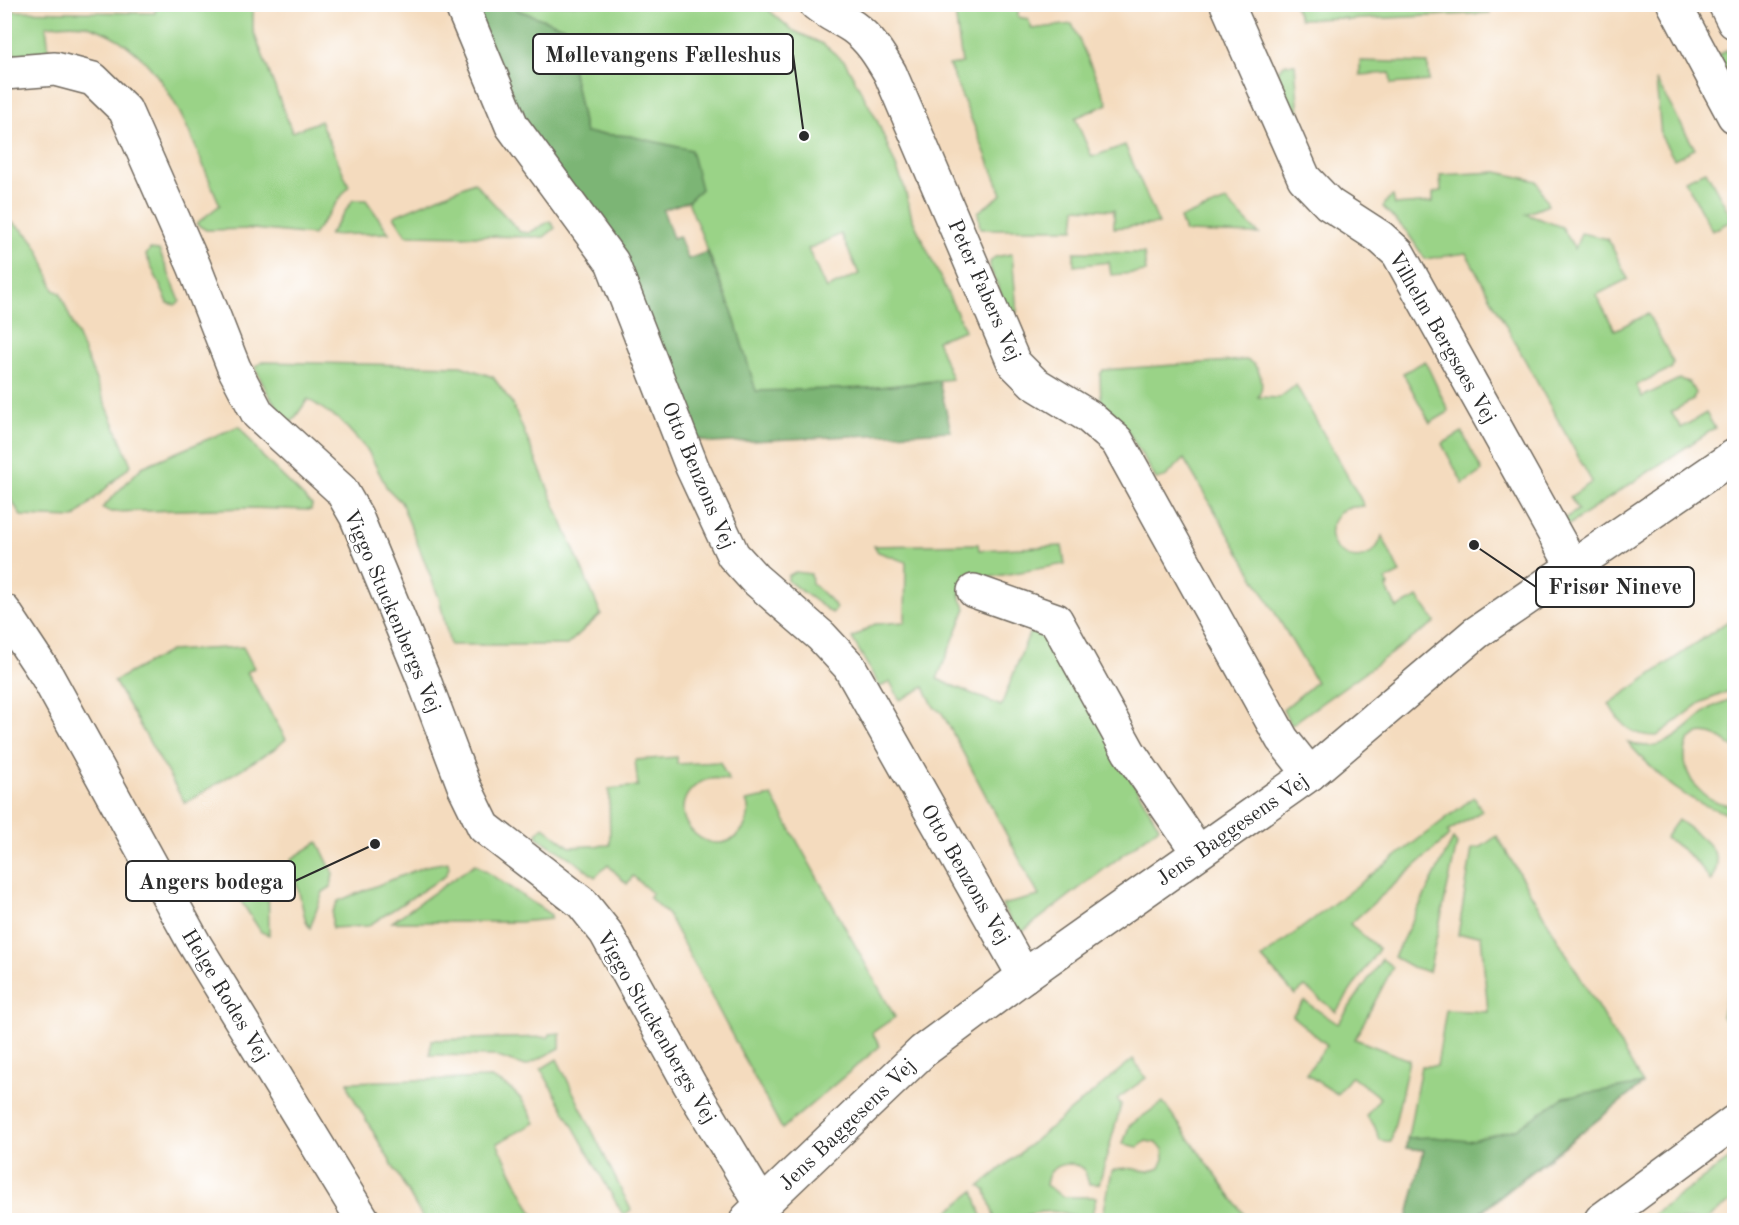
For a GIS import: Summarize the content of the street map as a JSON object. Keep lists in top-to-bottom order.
{
  "streets": {
    "street": [
      "Peter Fabers Vej",
      "Vilhelm Bergsøes Vej",
      "Otto Benzons Vej",
      "Viggo Stuckenbergs Vej",
      "Jens Baggesens Vej",
      "Helge Rodes Vej"
    ]
  },
  "crossings": [
    ["Peter Fabers Vej", "Jens Baggesens Vej"],
    ["Vilhelm Bergsøes Vej", "Jens Baggesens Vej"],
    ["Otto Benzons Vej", "Jens Baggesens Vej"],
    ["Viggo Stuckenbergs Vej", "Jens Baggesens Vej"]
  ],
  "places": ["Møllevangens Fælleshus", "Frisør Nineve", "Angers bodega"]
}
